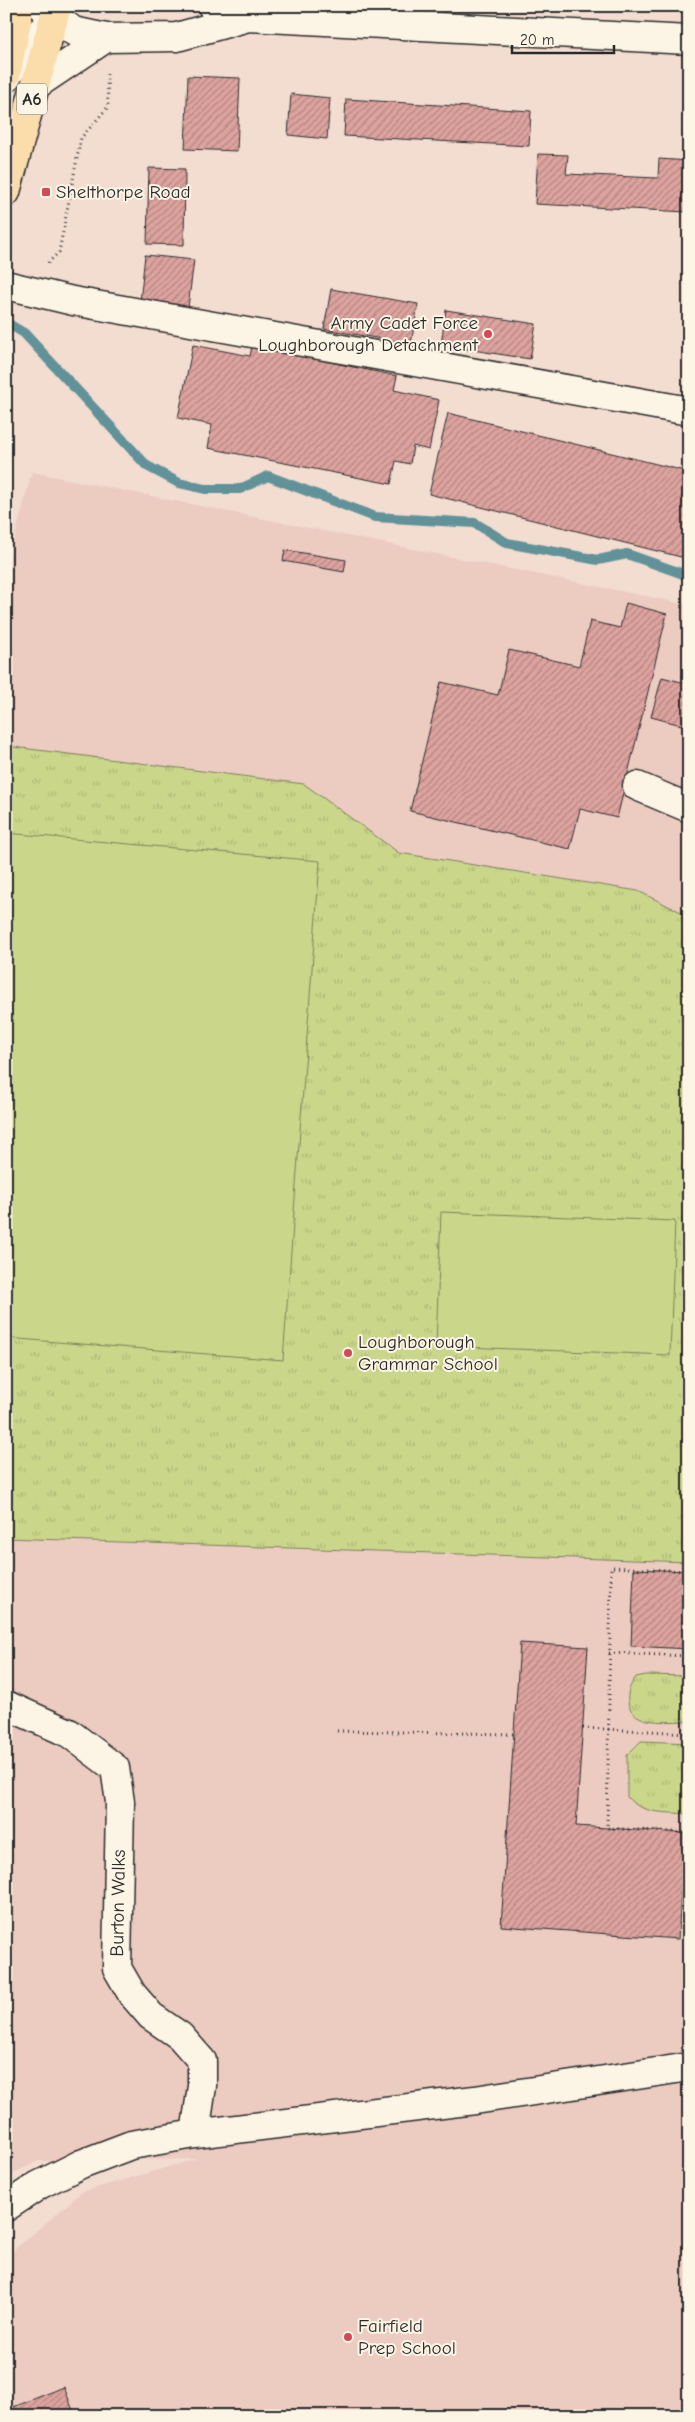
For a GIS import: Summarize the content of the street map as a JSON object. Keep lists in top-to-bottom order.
{
  "streets": {
    "highway": ["A6"],
    "street": ["Burton Walks"]
  },
  "places": {
    "transit": ["Shelthorpe Road"],
    "other": ["Army Cadet Force Loughborough Detachment", "Loughborough Grammar School", "Fairfield Prep School"]
  },
  "scale_bar": "20 m"
}
